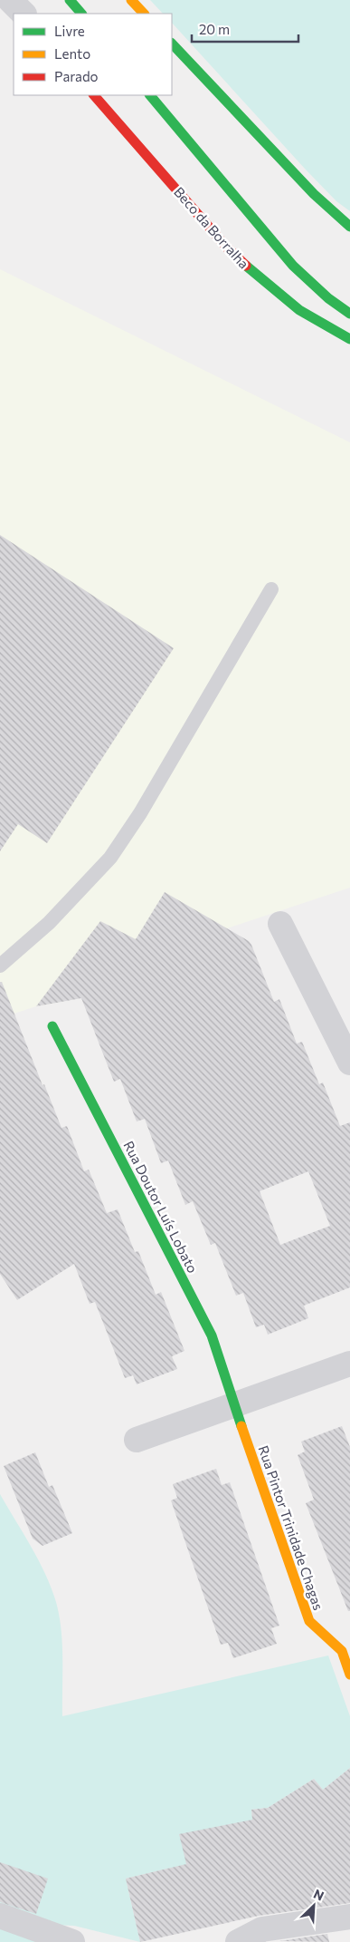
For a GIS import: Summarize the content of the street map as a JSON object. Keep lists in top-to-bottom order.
{
  "streets": {
    "main road": ["Beco da Borralha", "Rua Doutor Luís Lobato", "Rua Pintor Trinidade Chagas"]
  },
  "crossings": [
    ["Rua Doutor Luís Lobato", "Rua Pintor Trinidade Chagas"]
  ],
  "legend": ["Livre", "Lento", "Parado"],
  "scale_bar": "20 m",
  "north": "top right"
}
